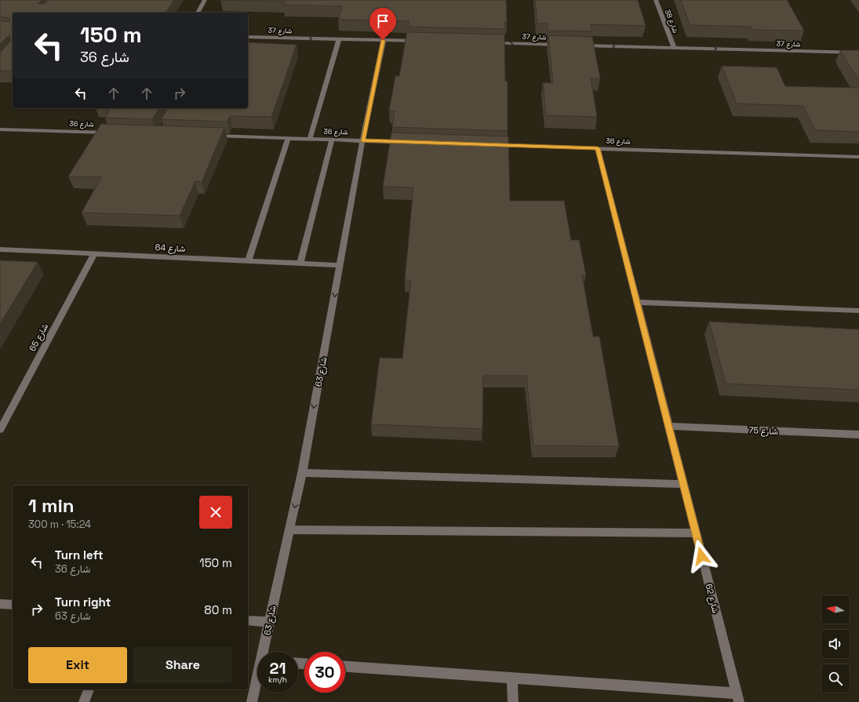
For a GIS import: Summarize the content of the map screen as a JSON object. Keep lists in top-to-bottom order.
{
  "streets": {
    "street": [
      "شارع 38",
      "شارع 37",
      "شارع 36",
      "شارع 64",
      "شارع 65",
      "شارع 63",
      "شارع 75",
      "شارع 62"
    ]
  },
  "crossings": [
    ["شارع 38", "شارع 37"],
    ["شارع 37", "شارع 63"],
    ["شارع 36", "شارع 63"],
    ["شارع 36", "شارع 62"],
    ["شارع 64", "شارع 65"],
    ["شارع 64", "شارع 63"],
    ["شارع 75", "شارع 62"]
  ],
  "one_way": ["شارع 37", "شارع 63"],
  "north": "left",
  "page": {
    "turn": ["150 m", "شارع 36"],
    "heading": ["1 min", "300 m · 15:24"],
    "list": [
      {
        "name": "Turn left",
        "note": "شارع 36",
        "value": "150 m"
      },
      {
        "name": "Turn right",
        "note": "شارع 63",
        "value": "80 m"
      }
    ],
    "buttons": ["Exit", "Share"],
    "speed": "21 km/h",
    "limit": "30"
  }
}
